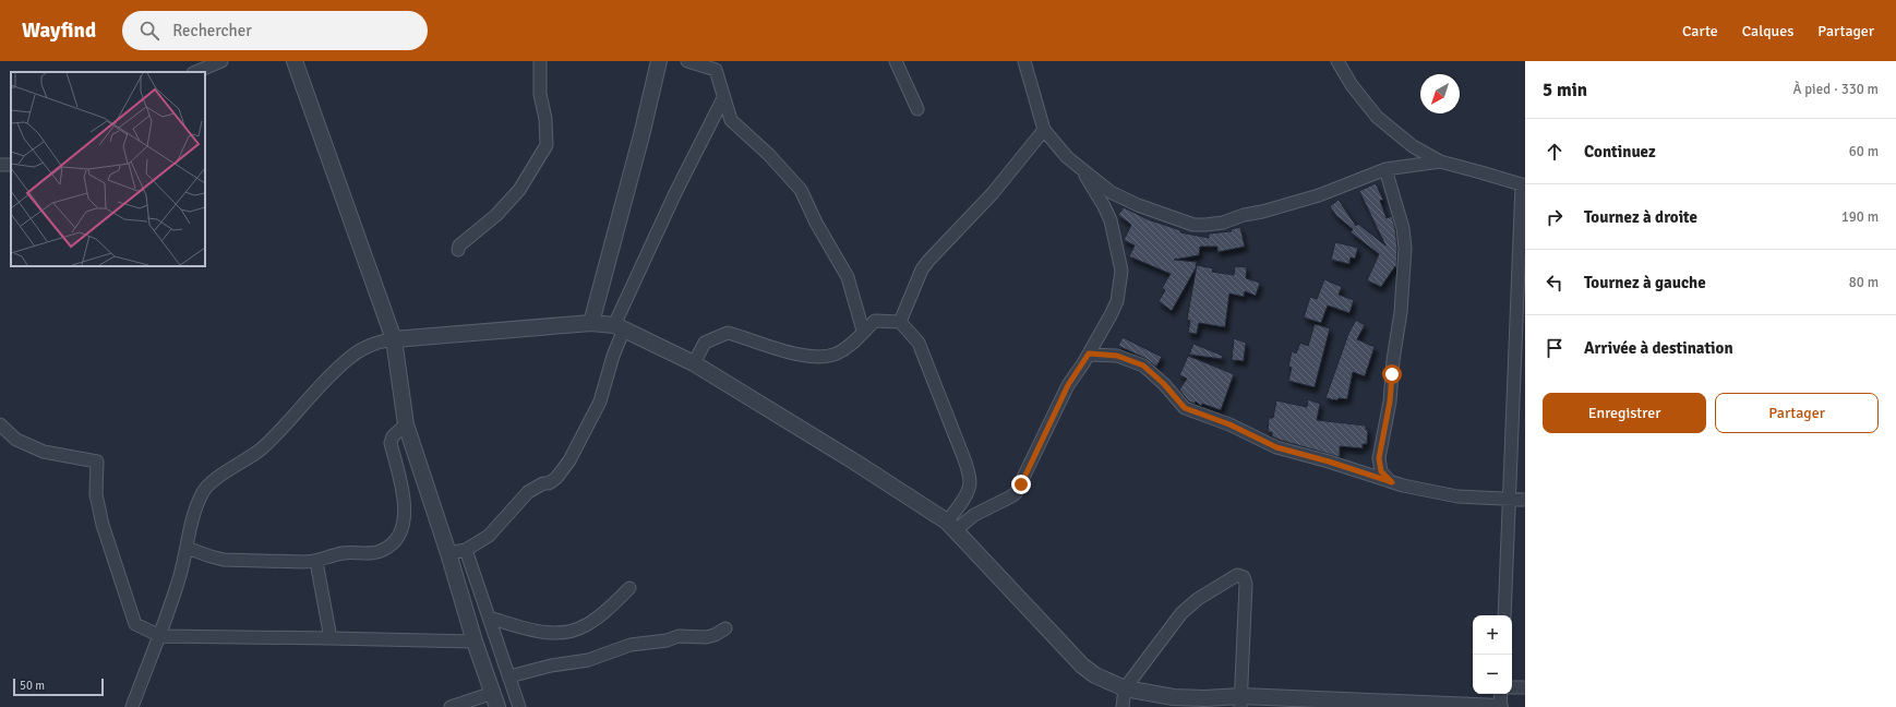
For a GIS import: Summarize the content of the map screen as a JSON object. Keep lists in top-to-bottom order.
{
  "scale_bar": "50 m",
  "north": "bottom left",
  "page": {
    "header": "Wayfind",
    "search": "Rechercher",
    "nav": ["Carte", "Calques", "Partager"],
    "heading": ["5 min", "À pied · 330 m"],
    "list": [
      ["Continuez", "60 m"],
      ["Tournez à droite", "190 m"],
      ["Tournez à gauche", "80 m"],
      "Arrivée à destination"
    ],
    "buttons": ["Enregistrer", "Partager"],
    "map_buttons": ["+", "−"],
    "scale": "50 m"
  }
}
